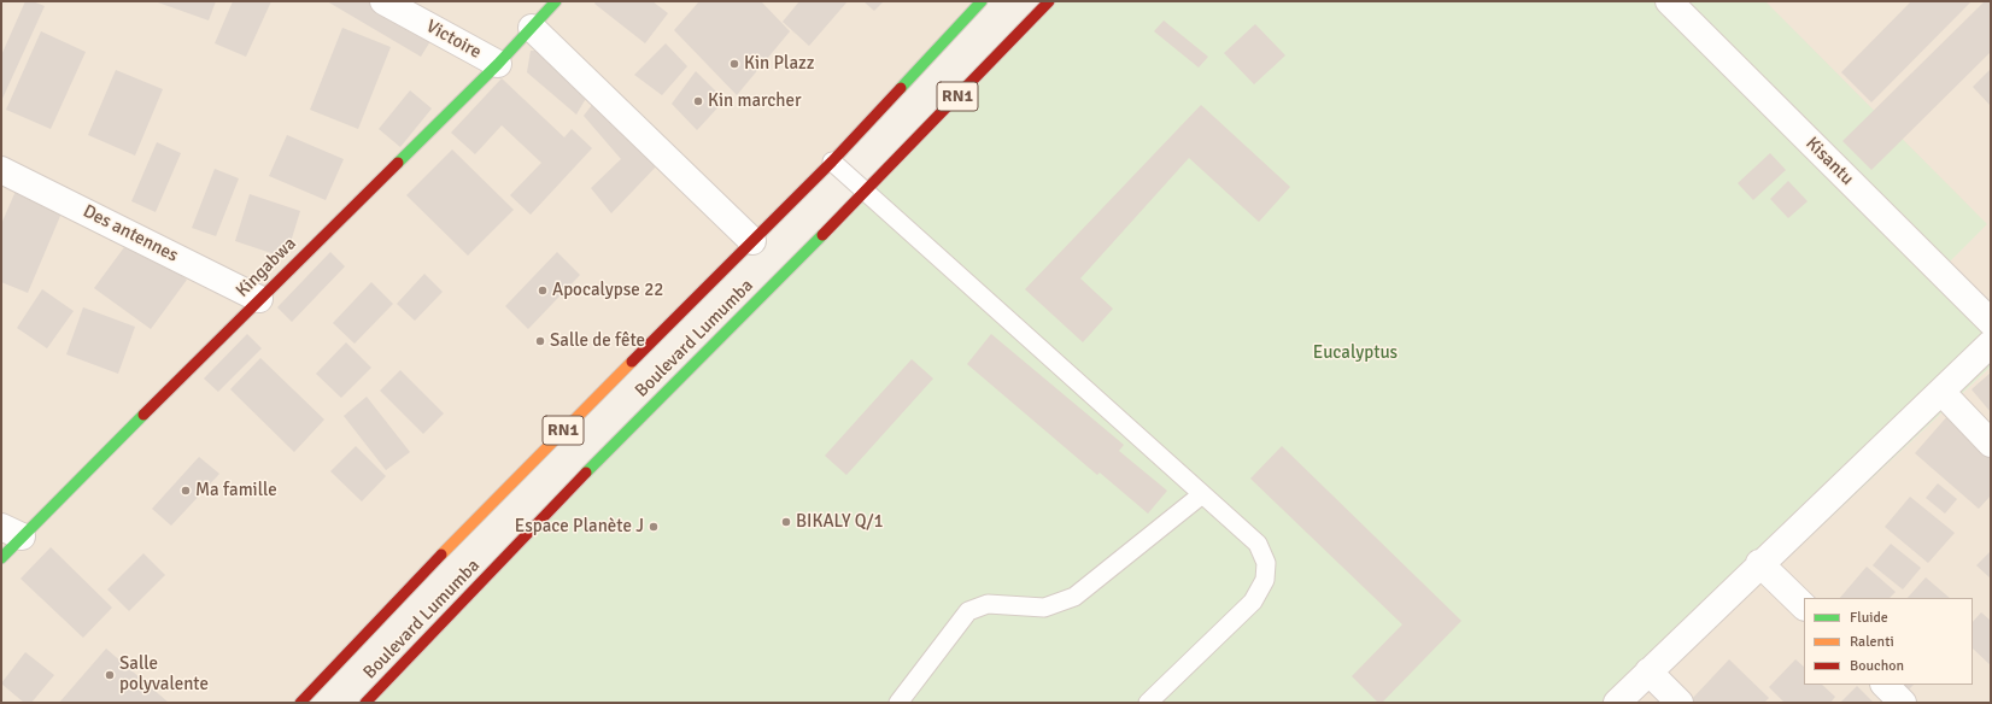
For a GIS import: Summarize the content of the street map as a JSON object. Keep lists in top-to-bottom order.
{
  "streets": {
    "main road": ["RN1", "Kingabwa", "Boulevard Lumumba"],
    "street": ["Victoire", "Kisantu", "Des antennes"]
  },
  "crossings": [
    ["Victoire", "Kingabwa"],
    ["Des antennes", "Kingabwa"]
  ],
  "parks": ["Eucalyptus"],
  "places": [
    "Kin Plazz",
    "Kin marcher",
    "Apocalypse 22",
    "Salle de fête",
    "Ma famille",
    "BIKALY Q/1",
    "Espace Planète J",
    "Salle polyvalente"
  ],
  "legend": ["Fluide", "Ralenti", "Bouchon"]
}
